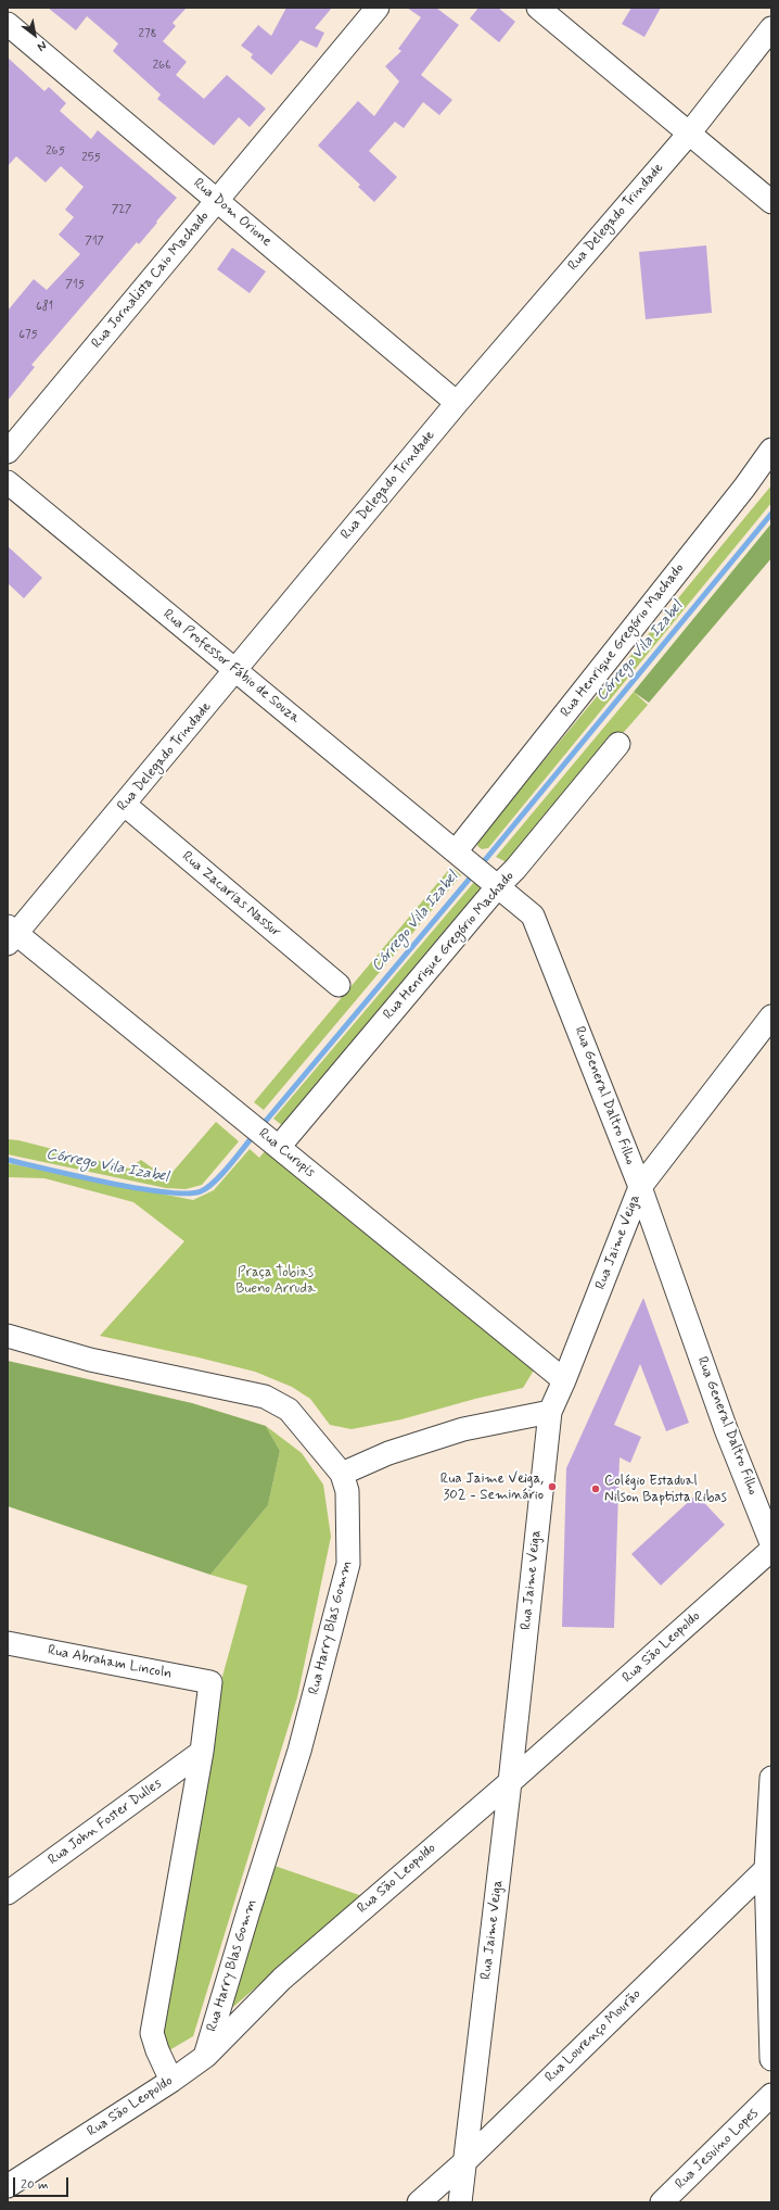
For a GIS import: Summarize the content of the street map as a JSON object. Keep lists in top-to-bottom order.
{
  "streets": {
    "street": [
      "Rua Dom Orione",
      "Rua Delegado Trindade",
      "Rua Jornalista Caio Machado",
      "Rua Henrique Gregório Machado",
      "Rua Professor Fábio de Souza",
      "Rua Zacarias Nassur",
      "Rua General Daltro Filho",
      "Rua Curupis",
      "Rua Jaime Veiga",
      "Rua Harry Blas Gomm",
      "Rua São Leopoldo",
      "Rua Abraham Lincoln",
      "Rua John Foster Dulles",
      "Rua Lourenço Mourão",
      "Rua Jesuino Lopes"
    ]
  },
  "crossings": [
    ["Rua Dom Orione", "Rua Delegado Trindade"],
    ["Rua Dom Orione", "Rua Jornalista Caio Machado"],
    ["Rua Delegado Trindade", "Rua Professor Fábio de Souza"],
    ["Rua Delegado Trindade", "Rua Zacarias Nassur"],
    ["Rua Delegado Trindade", "Rua Curupis"],
    ["Rua Henrique Gregório Machado", "Rua Professor Fábio de Souza"],
    ["Rua Henrique Gregório Machado", "Rua General Daltro Filho"],
    ["Rua Henrique Gregório Machado", "Rua Curupis"],
    ["Rua Professor Fábio de Souza", "Rua General Daltro Filho"],
    ["Rua General Daltro Filho", "Rua Jaime Veiga"],
    ["Rua Curupis", "Rua Jaime Veiga"],
    ["Rua Jaime Veiga", "Rua São Leopoldo"],
    ["Rua Jaime Veiga", "Rua Lourenço Mourão"],
    ["Rua Harry Blas Gomm", "Rua São Leopoldo"],
    ["Rua Abraham Lincoln", "Rua John Foster Dulles"]
  ],
  "water": ["Córrego Vila Izabel"],
  "parks": ["Praça Tobias Bueno Arruda"],
  "places": ["Rua Jaime Veiga, 302 - Seminário", "Colégio Estadual Nilson Baptista Ribas"],
  "house_numbers": [
    "278",
    "266",
    "265",
    "255",
    "727",
    "717",
    "715",
    "681",
    "675"
  ],
  "scale_bar": "20 m",
  "north": "bottom right"
}
